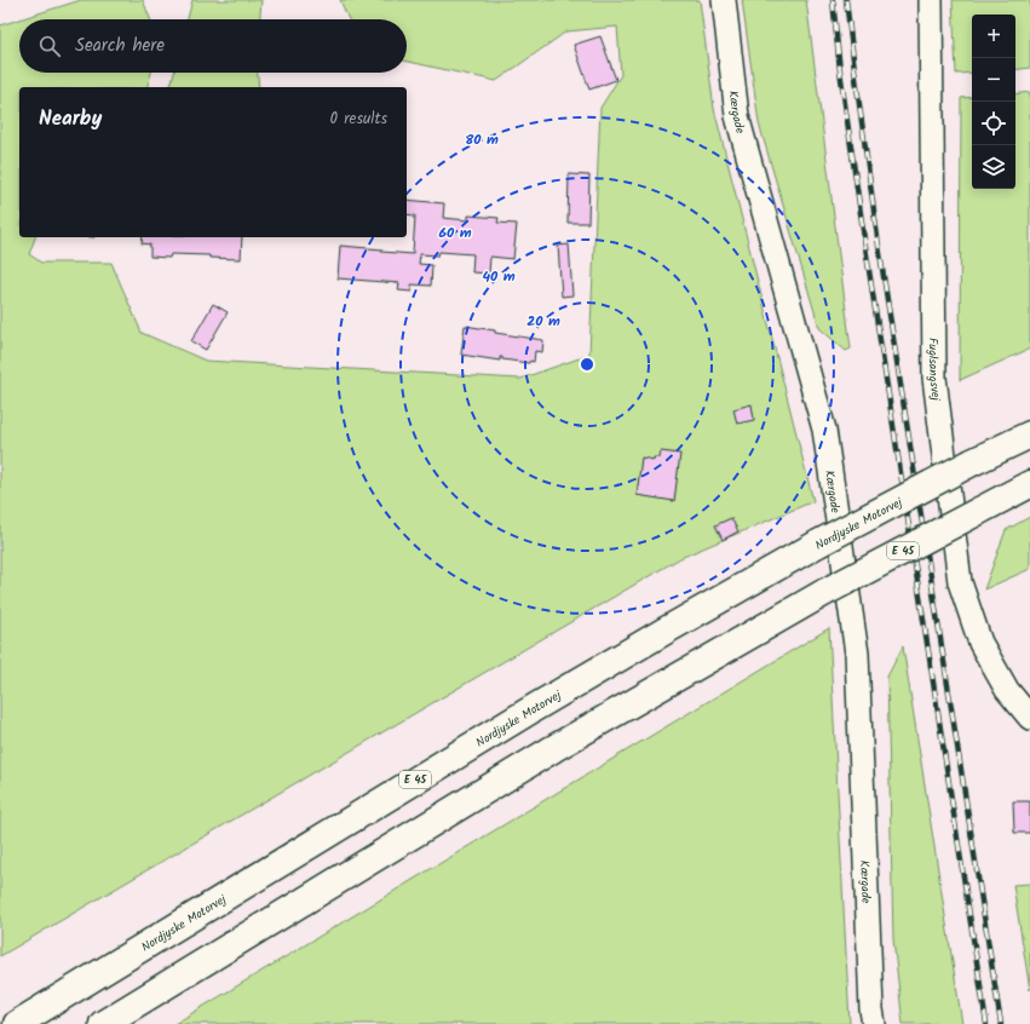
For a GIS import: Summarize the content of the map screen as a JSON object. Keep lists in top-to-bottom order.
{
  "streets": {
    "highway": ["Nordjyske Motorvej", "E 45"],
    "street": ["Kærgade", "Fuglsangsvej"]
  },
  "page": {
    "map_buttons": ["+", "−"],
    "search": "Search here",
    "heading": ["Nearby", "0 results"]
  },
  "rings": [
    "80 m",
    "60 m",
    "40 m",
    "20 m"
  ]
}
